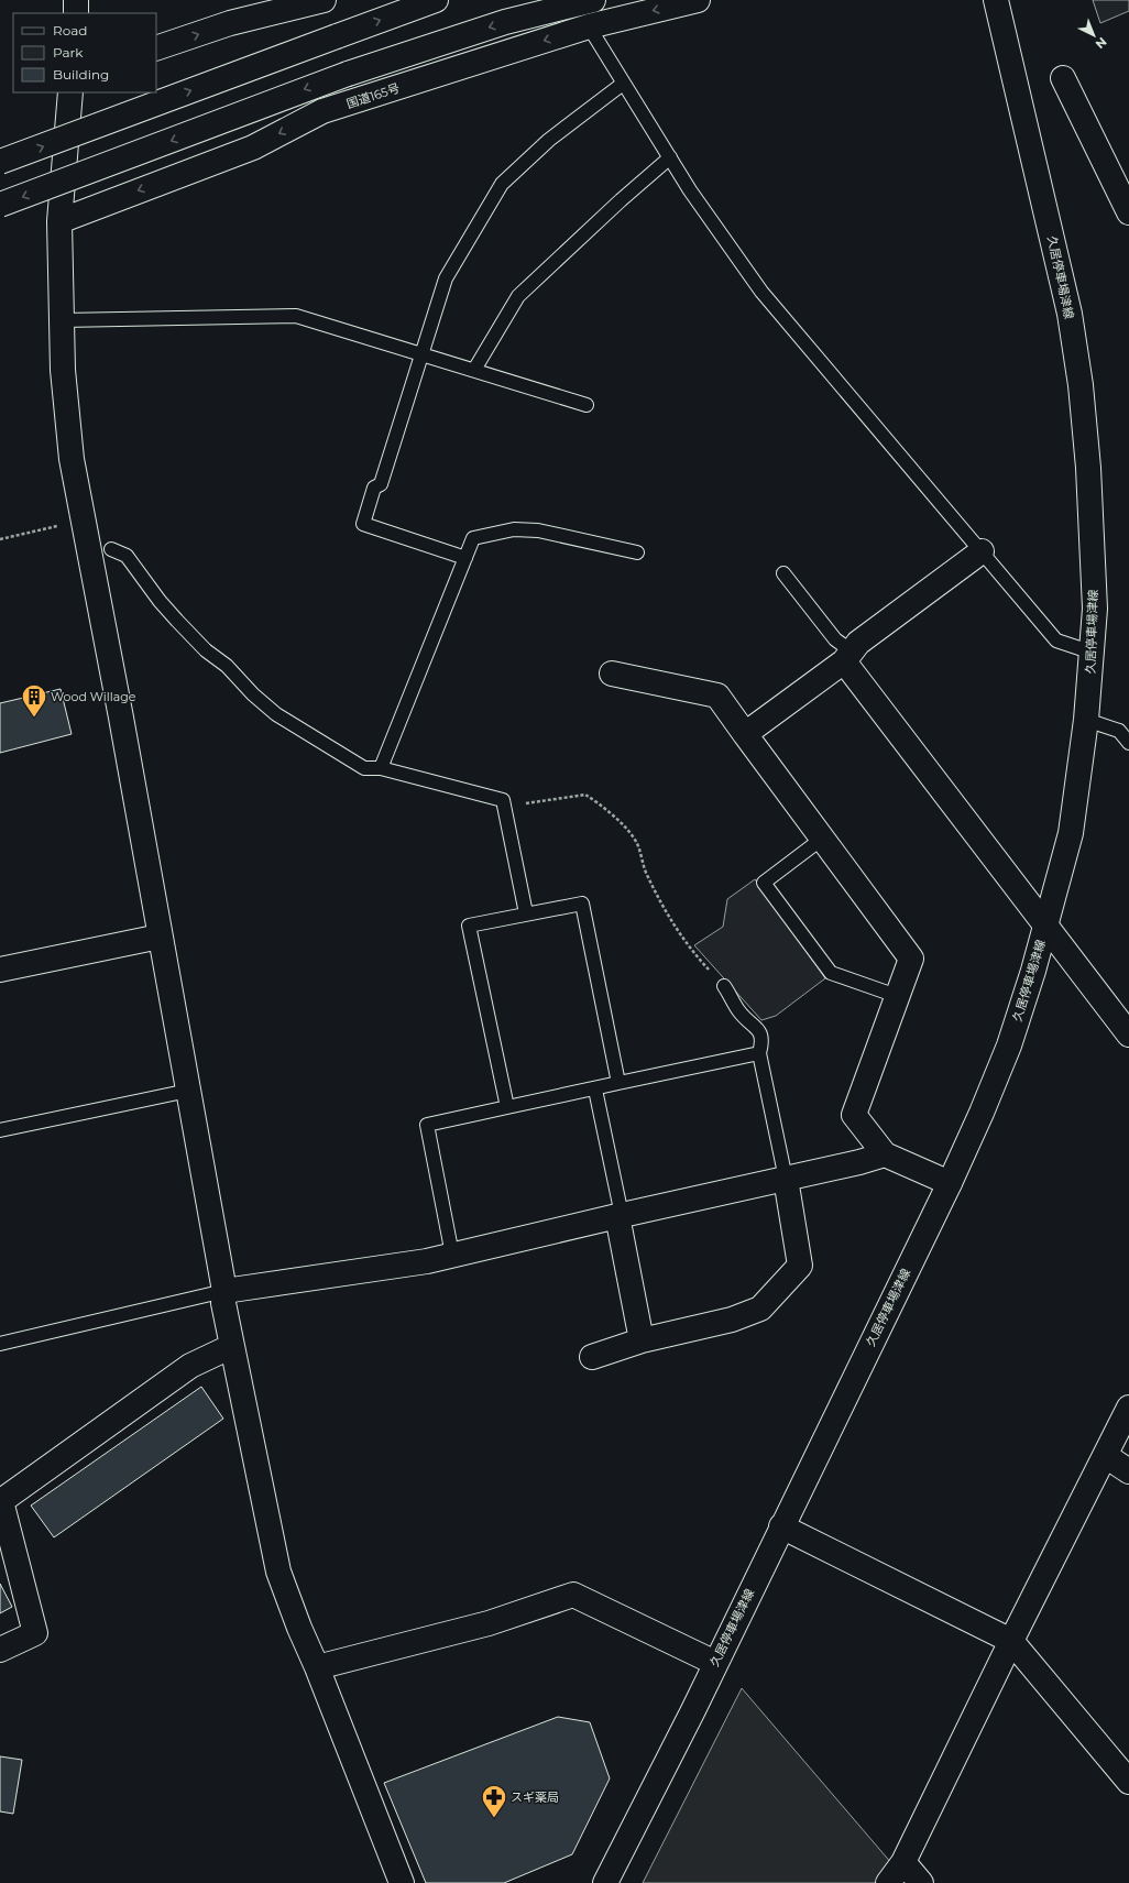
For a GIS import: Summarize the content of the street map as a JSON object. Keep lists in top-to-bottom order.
{
  "streets": {
    "main road": ["国道165号", "久居停車場津線"]
  },
  "places": {
    "building": ["Wood Willage"],
    "pharmacy": ["スギ薬局"]
  },
  "legend": ["Road", "Park", "Building"],
  "north": "bottom right"
}
